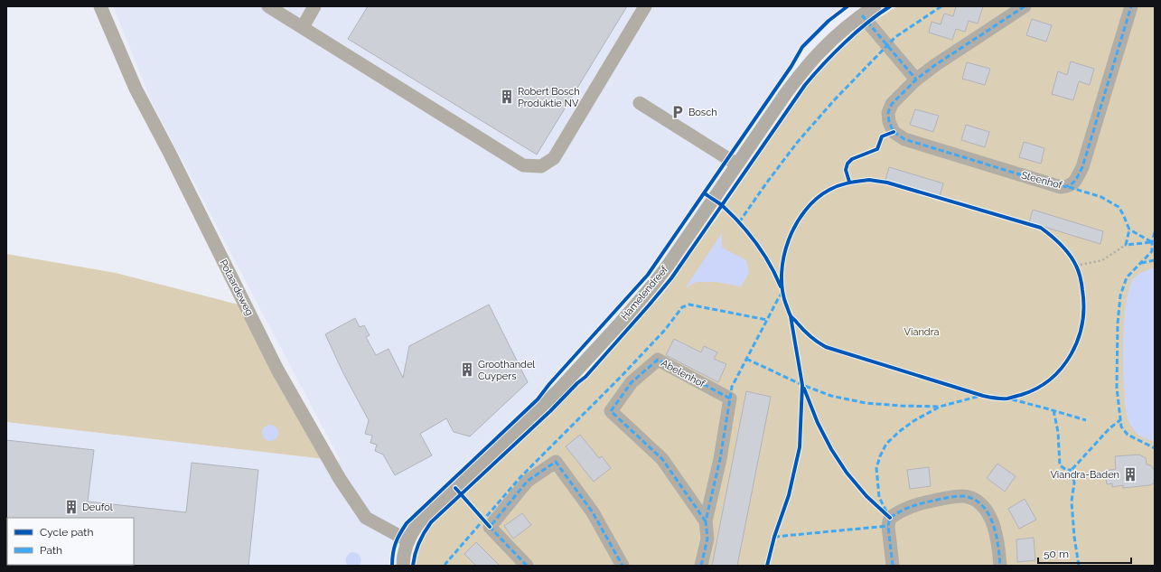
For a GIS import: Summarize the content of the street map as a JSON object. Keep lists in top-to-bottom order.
{
  "streets": {
    "street": [
      "Steenhof",
      "Potaardeweg",
      "Hamelendreef",
      "Abelenhof"
    ]
  },
  "crossings": [
    ["Potaardeweg", "Hamelendreef"]
  ],
  "parks": ["Viandra"],
  "places": {
    "building": [
      "Robert Bosch Produktie NV",
      "Groothandel Cuypers",
      "Viandra-Baden",
      "Deufol"
    ],
    "parking": ["Bosch"]
  },
  "legend": ["Cycle path", "Path"],
  "scale_bar": "50 m"
}
